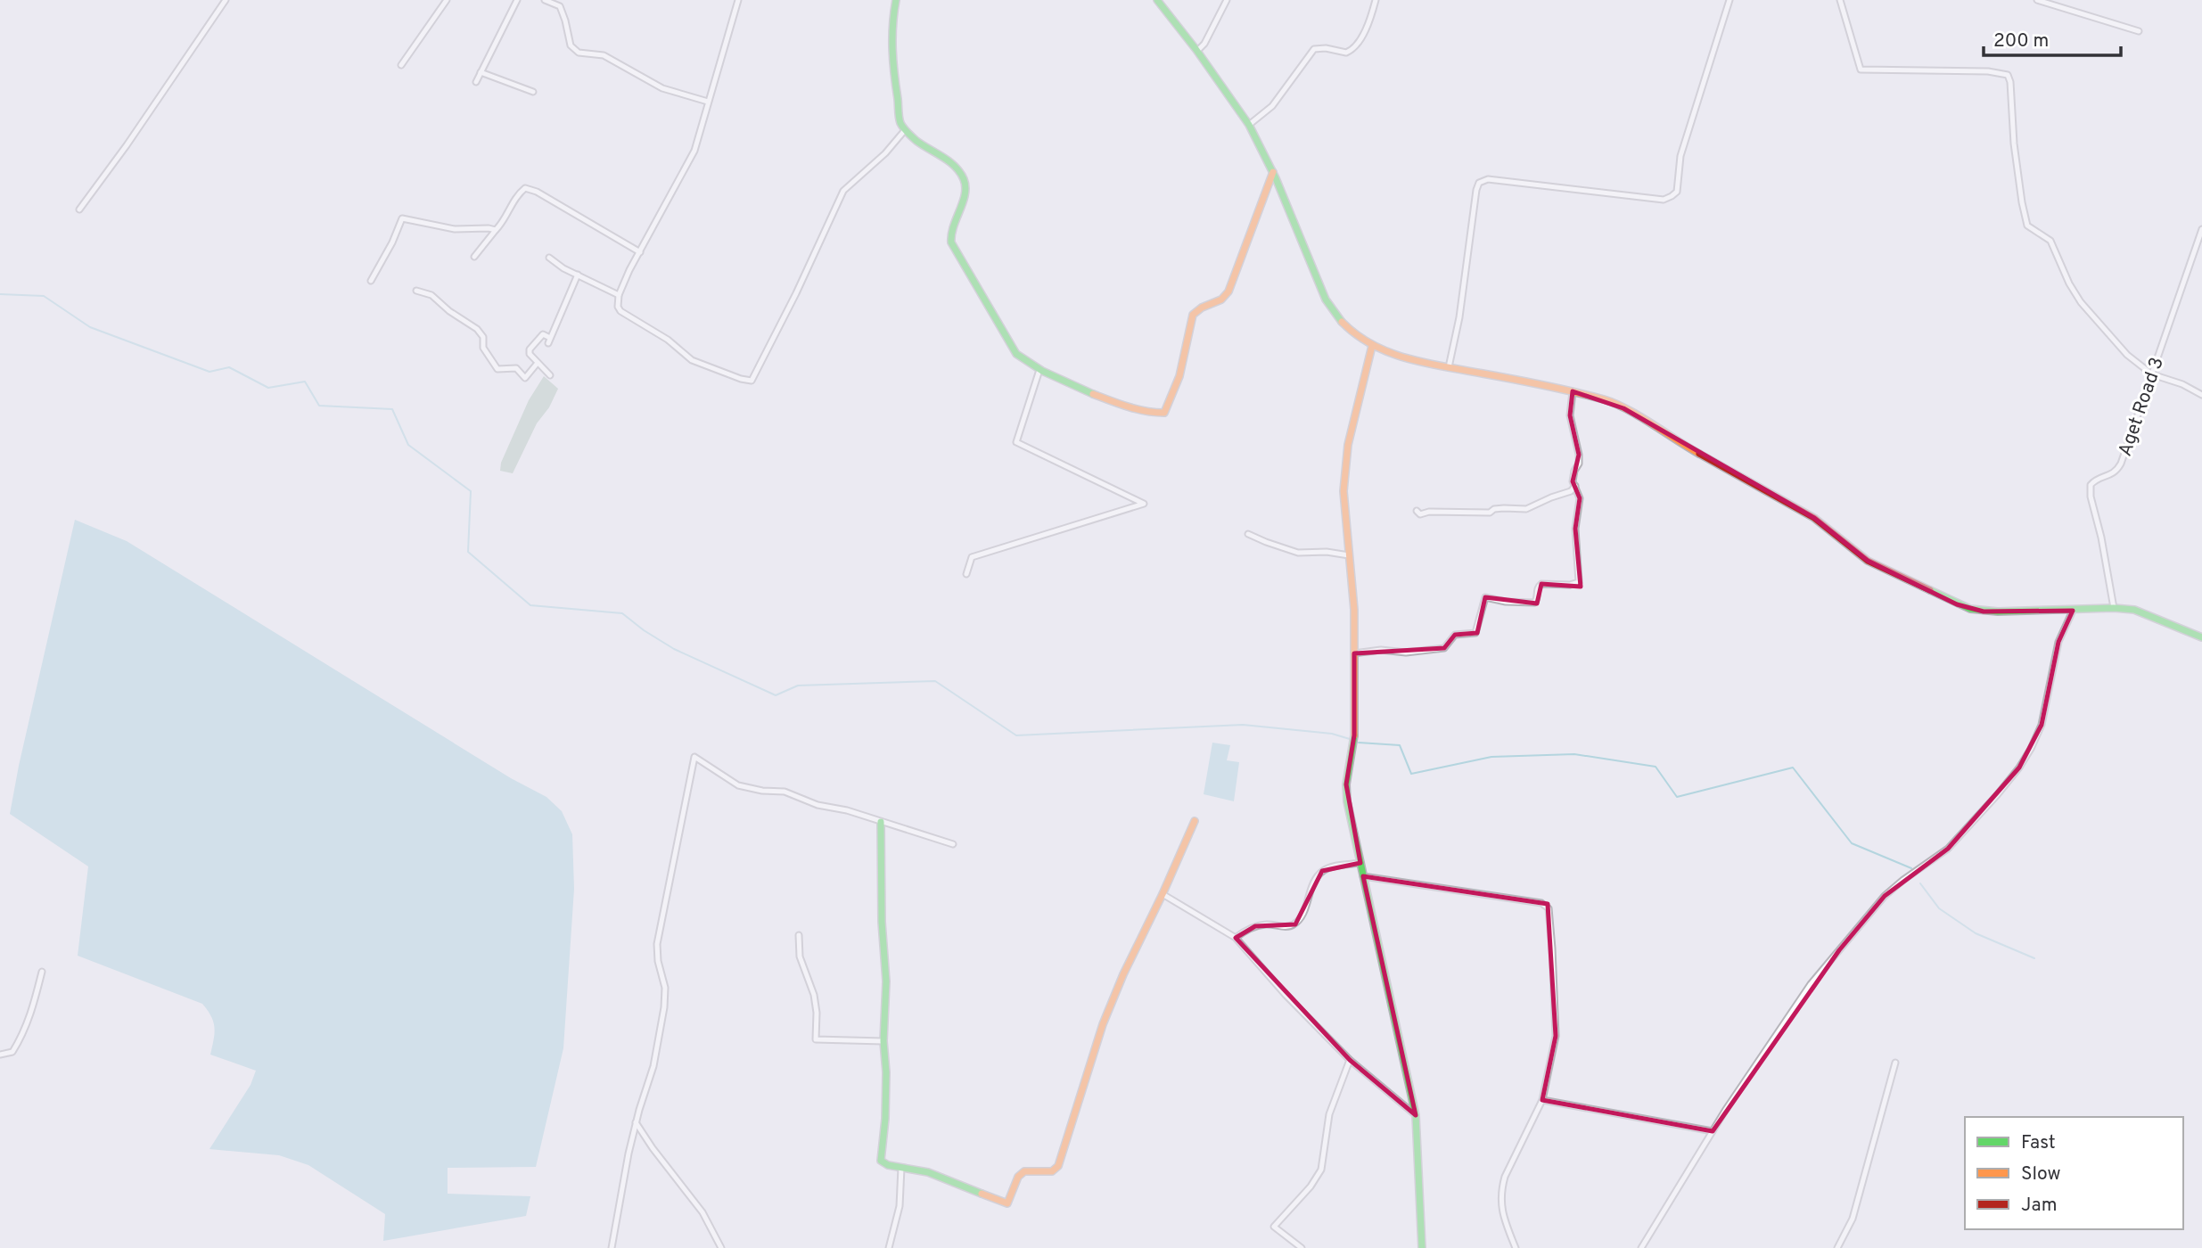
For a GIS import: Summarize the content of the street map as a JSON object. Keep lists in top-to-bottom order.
{
  "streets": {
    "street": ["Aget Road 3"]
  },
  "legend": ["Fast", "Slow", "Jam"],
  "scale_bar": "200 m"
}
